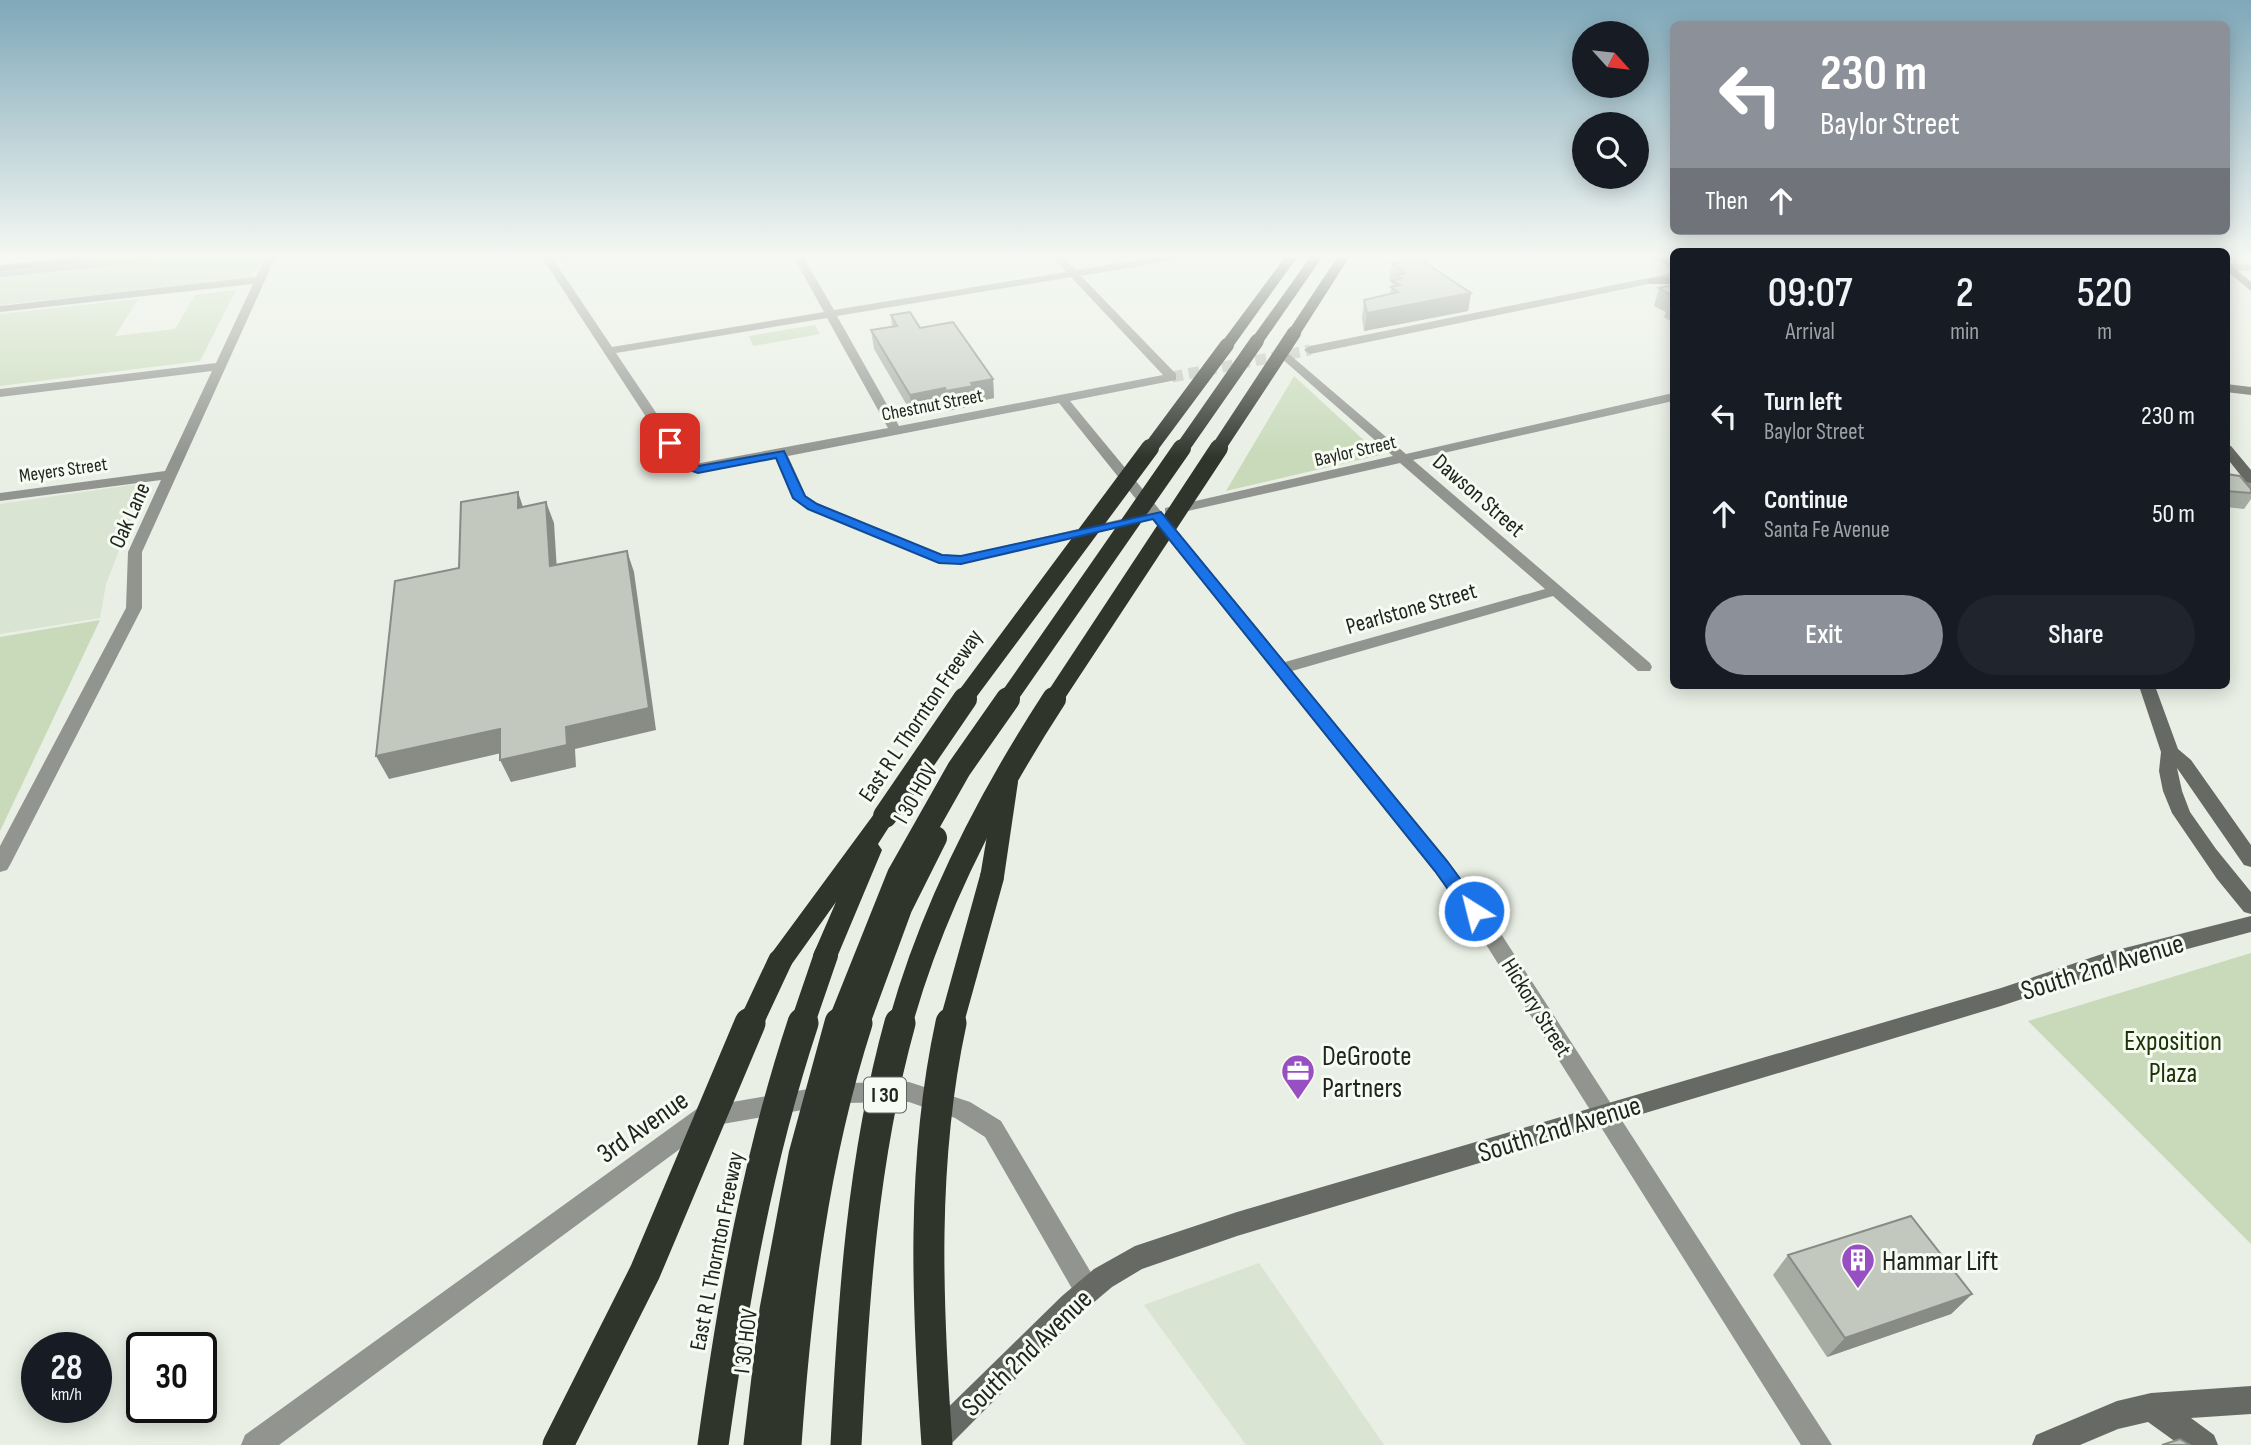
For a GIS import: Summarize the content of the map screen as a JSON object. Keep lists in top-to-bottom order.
{
  "streets": {
    "highway": ["East R L Thornton Freeway", "I 30 HOV", "I 30"],
    "main road": ["South 2nd Avenue"],
    "street": [
      "Chestnut Street",
      "Baylor Street",
      "Meyers Street",
      "Dawson Street",
      "Oak Lane",
      "Pearlstone Street",
      "Hickory Street",
      "3rd Avenue"
    ]
  },
  "crossings": [
    ["Chestnut Street", "Baylor Street"],
    ["Chestnut Street", "Hickory Street"],
    ["Baylor Street", "Dawson Street"],
    ["Baylor Street", "Hickory Street"],
    ["Meyers Street", "Oak Lane"],
    ["Dawson Street", "Pearlstone Street"],
    ["Dawson Street", "I 30 HOV"],
    ["Pearlstone Street", "Hickory Street"],
    ["South 2nd Avenue", "Hickory Street"],
    ["South 2nd Avenue", "3rd Avenue"]
  ],
  "parks": ["Exposition Plaza"],
  "places": {
    "office": ["DeGroote Partners"],
    "building": ["Hammar Lift"]
  },
  "north": "bottom right",
  "page": {
    "turn": ["230 m", "Baylor Street"],
    "then": "Then",
    "eta": [
      "09:07",
      "Arrival",
      "2",
      "min",
      "520",
      "m"
    ],
    "list": [
      {
        "name": "Turn left",
        "note": "Baylor Street",
        "value": "230 m"
      },
      {
        "name": "Continue",
        "note": "Santa Fe Avenue",
        "value": "50 m"
      }
    ],
    "buttons": ["Exit", "Share"],
    "speed": "28 km/h",
    "limit": "30"
  }
}
